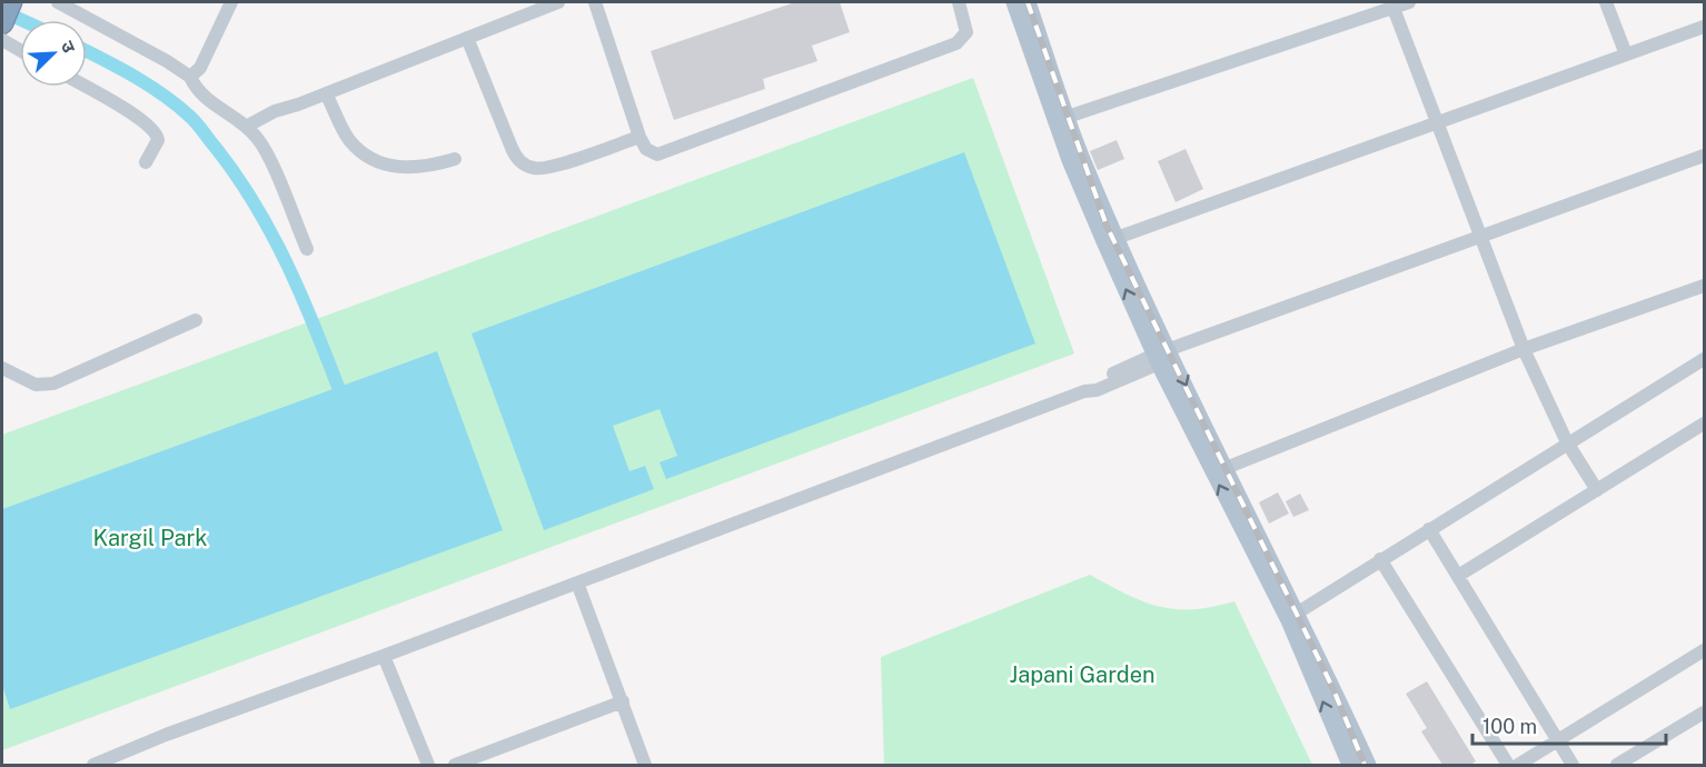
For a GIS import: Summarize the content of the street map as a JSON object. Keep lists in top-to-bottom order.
{
  "parks": ["Kargil Park", "Japani Garden"],
  "scale_bar": "100 m",
  "north": "top right"
}
